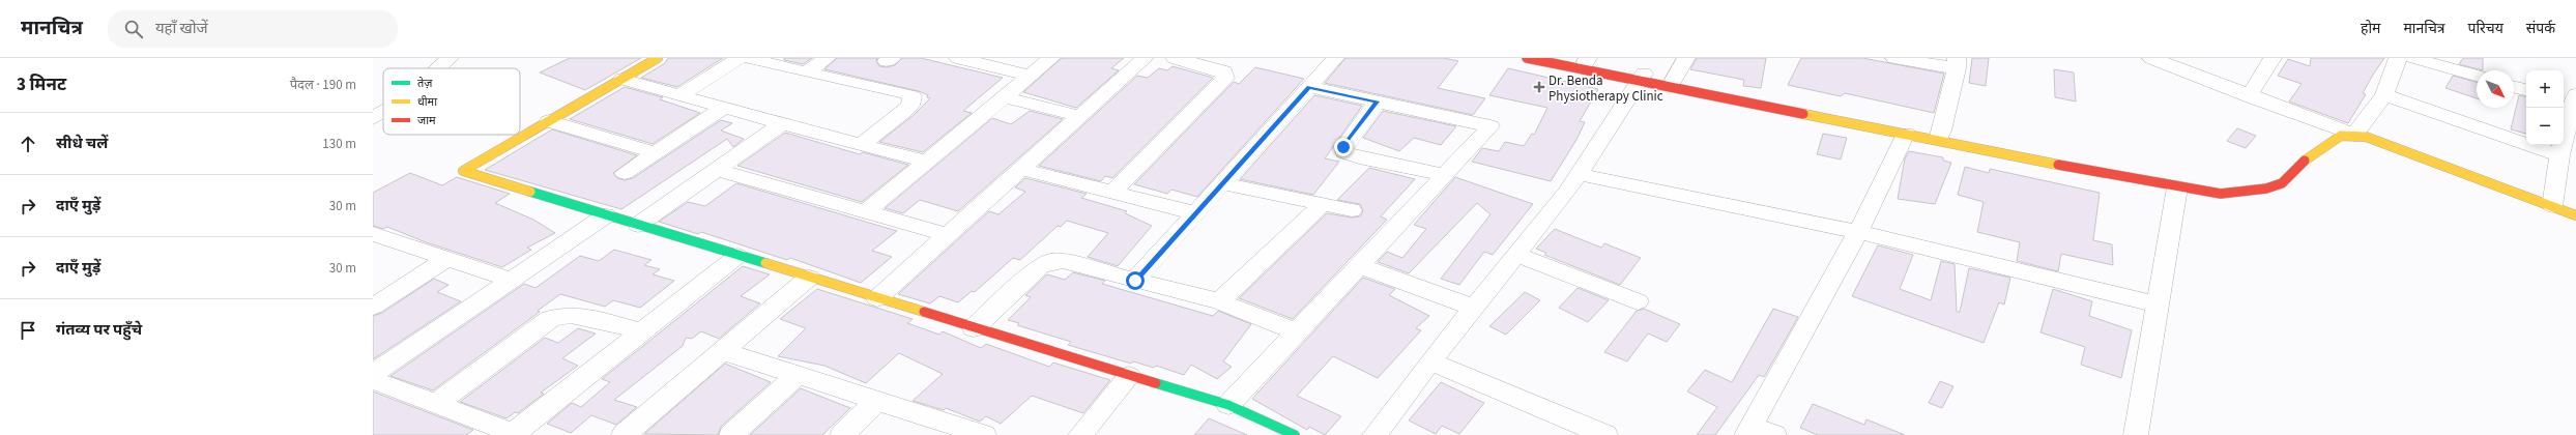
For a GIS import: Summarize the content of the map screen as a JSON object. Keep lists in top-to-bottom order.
{
  "places": {
    "health": ["Dr. Benda Physiotherapy Clinic"]
  },
  "legend": ["तेज़", "धीमा", "जाम"],
  "north": "bottom right",
  "page": {
    "header": "मानचित्र",
    "search": "यहाँ खोजें",
    "nav": [
      "होम",
      "मानचित्र",
      "परिचय",
      "संपर्क"
    ],
    "heading": ["3 मिनट", "पैदल · 190 m"],
    "map_buttons": ["+", "−"],
    "list": [
      ["सीधे चलें", "130 m"],
      ["दाएँ मुड़ें", "30 m"],
      ["दाएँ मुड़ें", "30 m"],
      "गंतव्य पर पहुँचे"
    ]
  }
}
